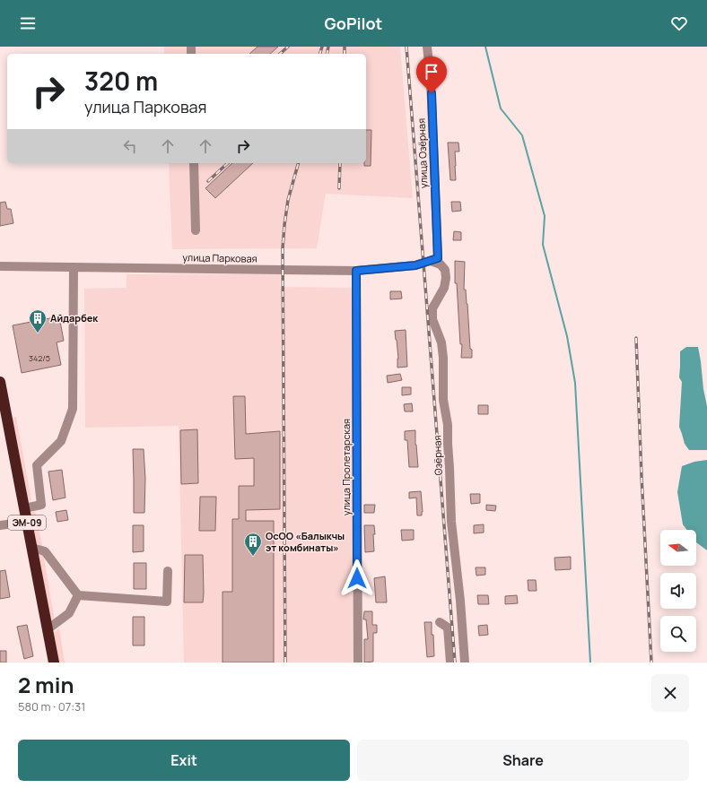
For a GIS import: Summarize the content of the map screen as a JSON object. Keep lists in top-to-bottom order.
{
  "streets": {
    "highway": ["ЭМ-09"],
    "street": [
      "улица Озёрная",
      "улица Парковая",
      "Озёрная",
      "улица Пролетарская"
    ]
  },
  "crossings": [
    ["улица Озёрная", "улица Парковая"],
    ["улица Озёрная", "Озёрная"],
    ["улица Парковая", "Озёрная"],
    ["улица Парковая", "улица Пролетарская"]
  ],
  "places": {
    "building": ["Айдарбек", "ОсОО «Балыкчы эт комбинаты»"]
  },
  "house_numbers": ["342/5"],
  "north": "left",
  "page": {
    "header": "GoPilot",
    "turn": ["320 m", "улица Парковая"],
    "heading": ["2 min", "580 m · 07:31"],
    "buttons": ["Exit", "Share"]
  }
}
